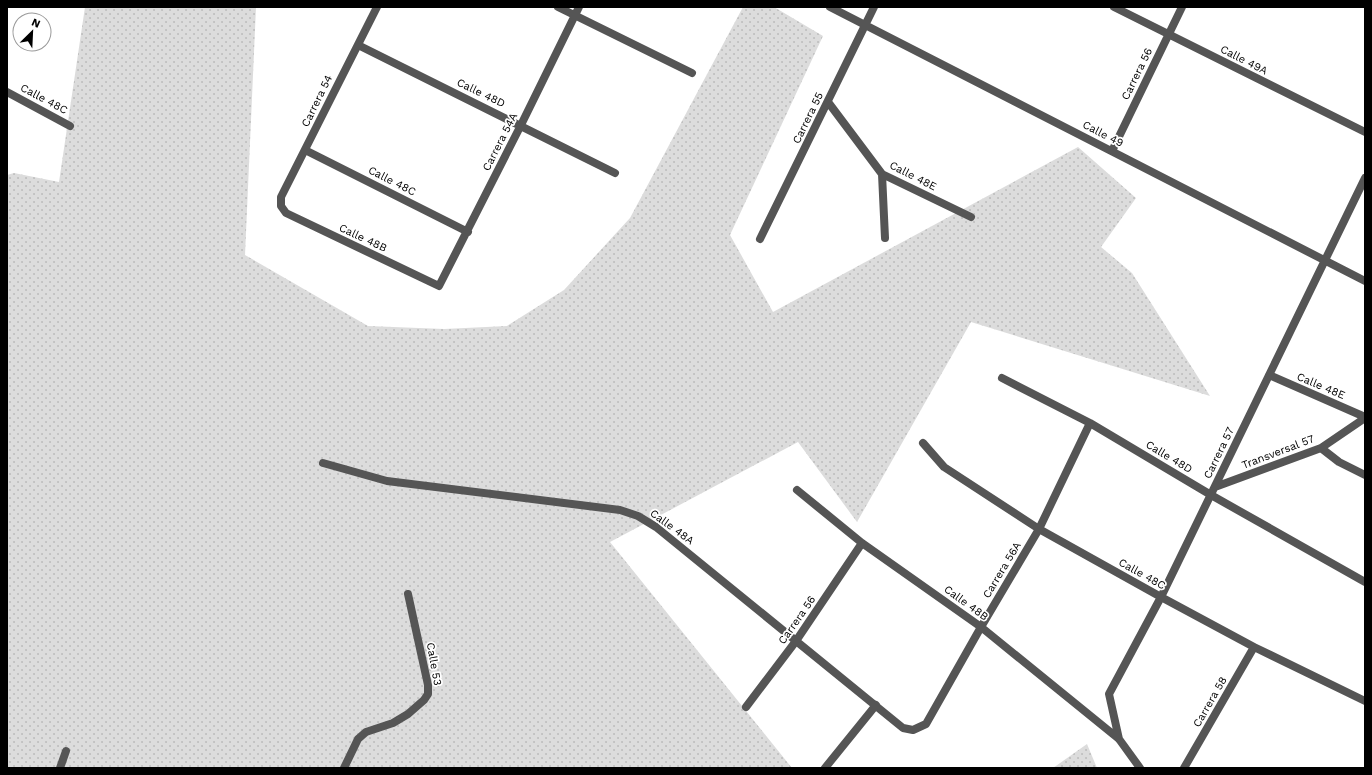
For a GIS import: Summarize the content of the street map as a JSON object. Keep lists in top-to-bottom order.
{
  "streets": {
    "street": [
      "Calle 49A",
      "Carrera 56",
      "Calle 48D",
      "Calle 48C",
      "Carrera 54",
      "Carrera 55",
      "Calle 49",
      "Carrera 54A",
      "Calle 48E",
      "Calle 48B",
      "Transversal 57",
      "Carrera 57",
      "Calle 48A",
      "Carrera 56A",
      "Calle 53",
      "Carrera 58"
    ]
  },
  "crossings": [
    ["Calle 49A", "Carrera 56"],
    ["Carrera 56", "Calle 49"],
    ["Carrera 56", "Calle 48B"],
    ["Carrera 56", "Calle 48A"],
    ["Calle 48D", "Carrera 54"],
    ["Calle 48D", "Carrera 54A"],
    ["Calle 48D", "Transversal 57"],
    ["Calle 48D", "Carrera 57"],
    ["Calle 48D", "Carrera 56A"],
    ["Calle 48C", "Carrera 54"],
    ["Calle 48C", "Carrera 54A"],
    ["Calle 48C", "Carrera 57"],
    ["Calle 48C", "Carrera 56A"],
    ["Calle 48C", "Carrera 58"],
    ["Carrera 54", "Calle 48B"],
    ["Carrera 55", "Calle 49"],
    ["Carrera 55", "Calle 48E"],
    ["Calle 49", "Carrera 57"],
    ["Carrera 54A", "Calle 48B"],
    ["Calle 48E", "Transversal 57"],
    ["Calle 48E", "Carrera 57"],
    ["Calle 48B", "Carrera 57"],
    ["Calle 48B", "Carrera 56A"],
    ["Transversal 57", "Carrera 57"],
    ["Calle 48A", "Carrera 56A"]
  ],
  "north": "top right"
}
